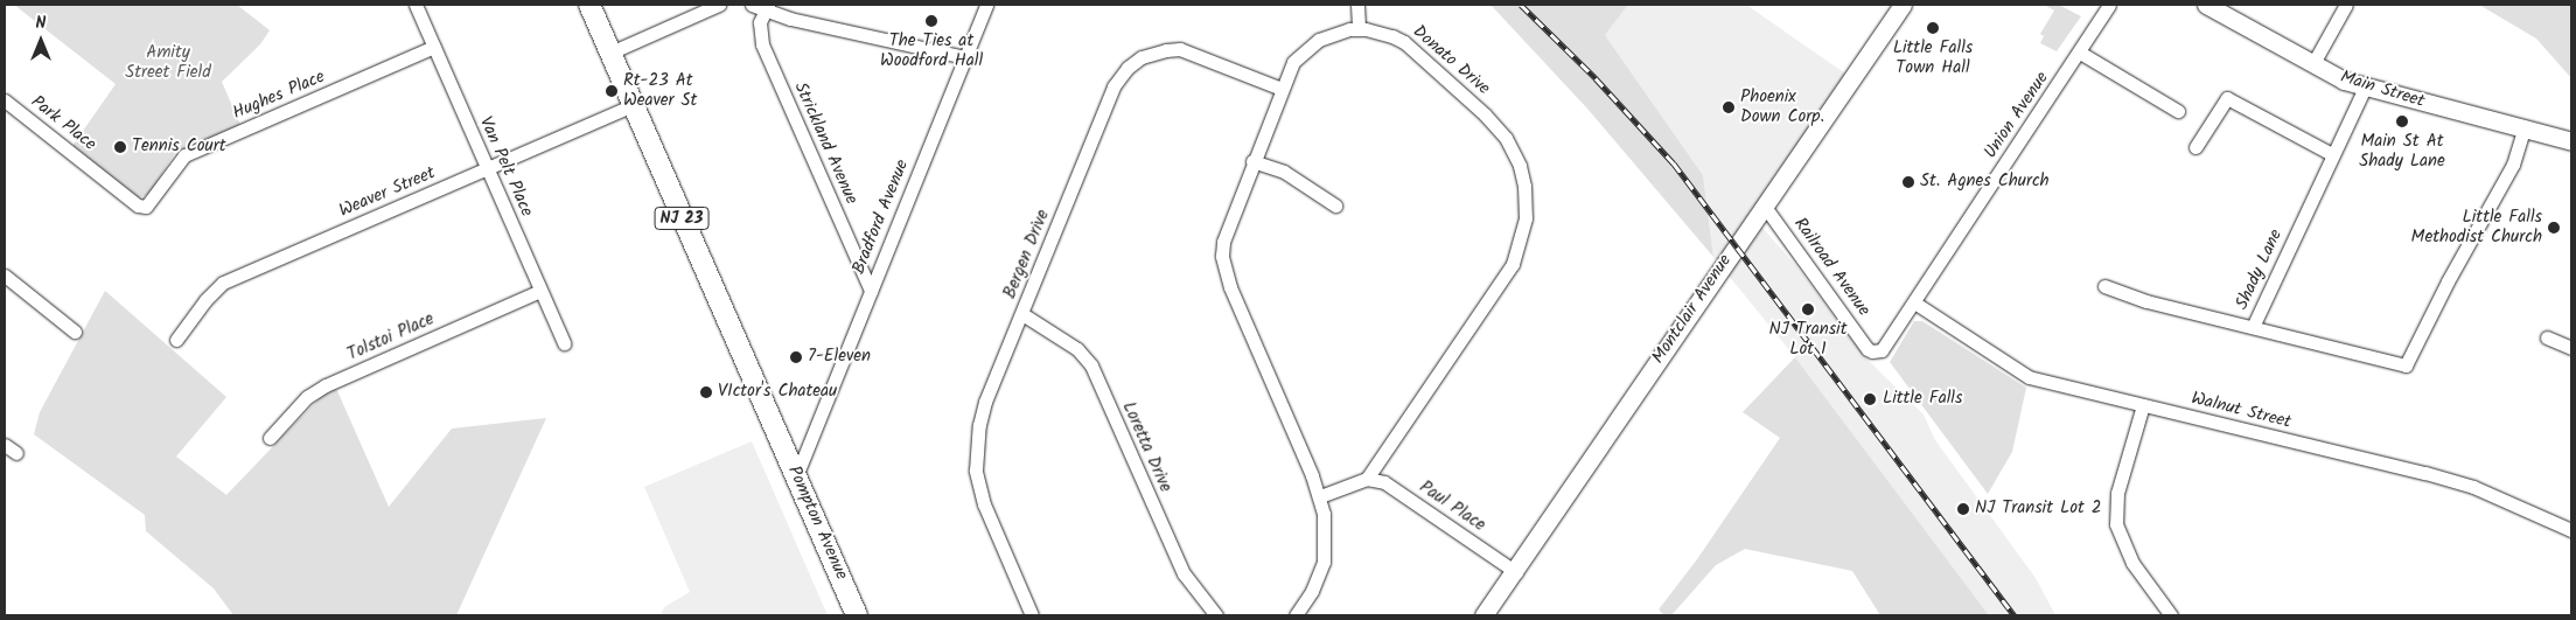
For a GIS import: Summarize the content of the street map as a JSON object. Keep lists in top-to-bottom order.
{
  "streets": {
    "main road": ["NJ 23", "Pompton Avenue"],
    "street": [
      "Donato Drive",
      "Main Street",
      "Hughes Place",
      "Union Avenue",
      "Park Place",
      "Strickland Avenue",
      "Van Pelt Place",
      "Weaver Street",
      "Bradford Avenue",
      "Bergen Drive",
      "Railroad Avenue",
      "Shady Lane",
      "Montclair Avenue",
      "Tolstoi Place",
      "Walnut Street",
      "Loretta Drive",
      "Paul Place"
    ]
  },
  "crossings": [
    ["Donato Drive", "Bergen Drive"],
    ["Donato Drive", "Paul Place"],
    ["Main Street", "Shady Lane"],
    ["Hughes Place", "Park Place"],
    ["Hughes Place", "Van Pelt Place"],
    ["Union Avenue", "Railroad Avenue"],
    ["Union Avenue", "Walnut Street"],
    ["Strickland Avenue", "Bradford Avenue"],
    ["Van Pelt Place", "Weaver Street"],
    ["Van Pelt Place", "Tolstoi Place"],
    ["Weaver Street", "NJ 23"],
    ["Weaver Street", "Pompton Avenue"],
    ["Bradford Avenue", "Pompton Avenue"],
    ["NJ 23", "Pompton Avenue"],
    ["Bergen Drive", "Loretta Drive"],
    ["Railroad Avenue", "Montclair Avenue"],
    ["Montclair Avenue", "Paul Place"]
  ],
  "parks": ["Amity Street Field"],
  "places": [
    "The Ties at Woodford Hall",
    "Little Falls Town Hall",
    "Rt-23 At Weaver St",
    "Phoenix Down Corp.",
    "Main St At Shady Lane",
    "Tennis Court",
    "St. Agnes Church",
    "Little Falls Methodist Church",
    "NJ Transit Lot 1",
    "7-Eleven",
    "VIctor's Chateau",
    "Little Falls",
    "NJ Transit Lot 2"
  ],
  "north": "top"
}
